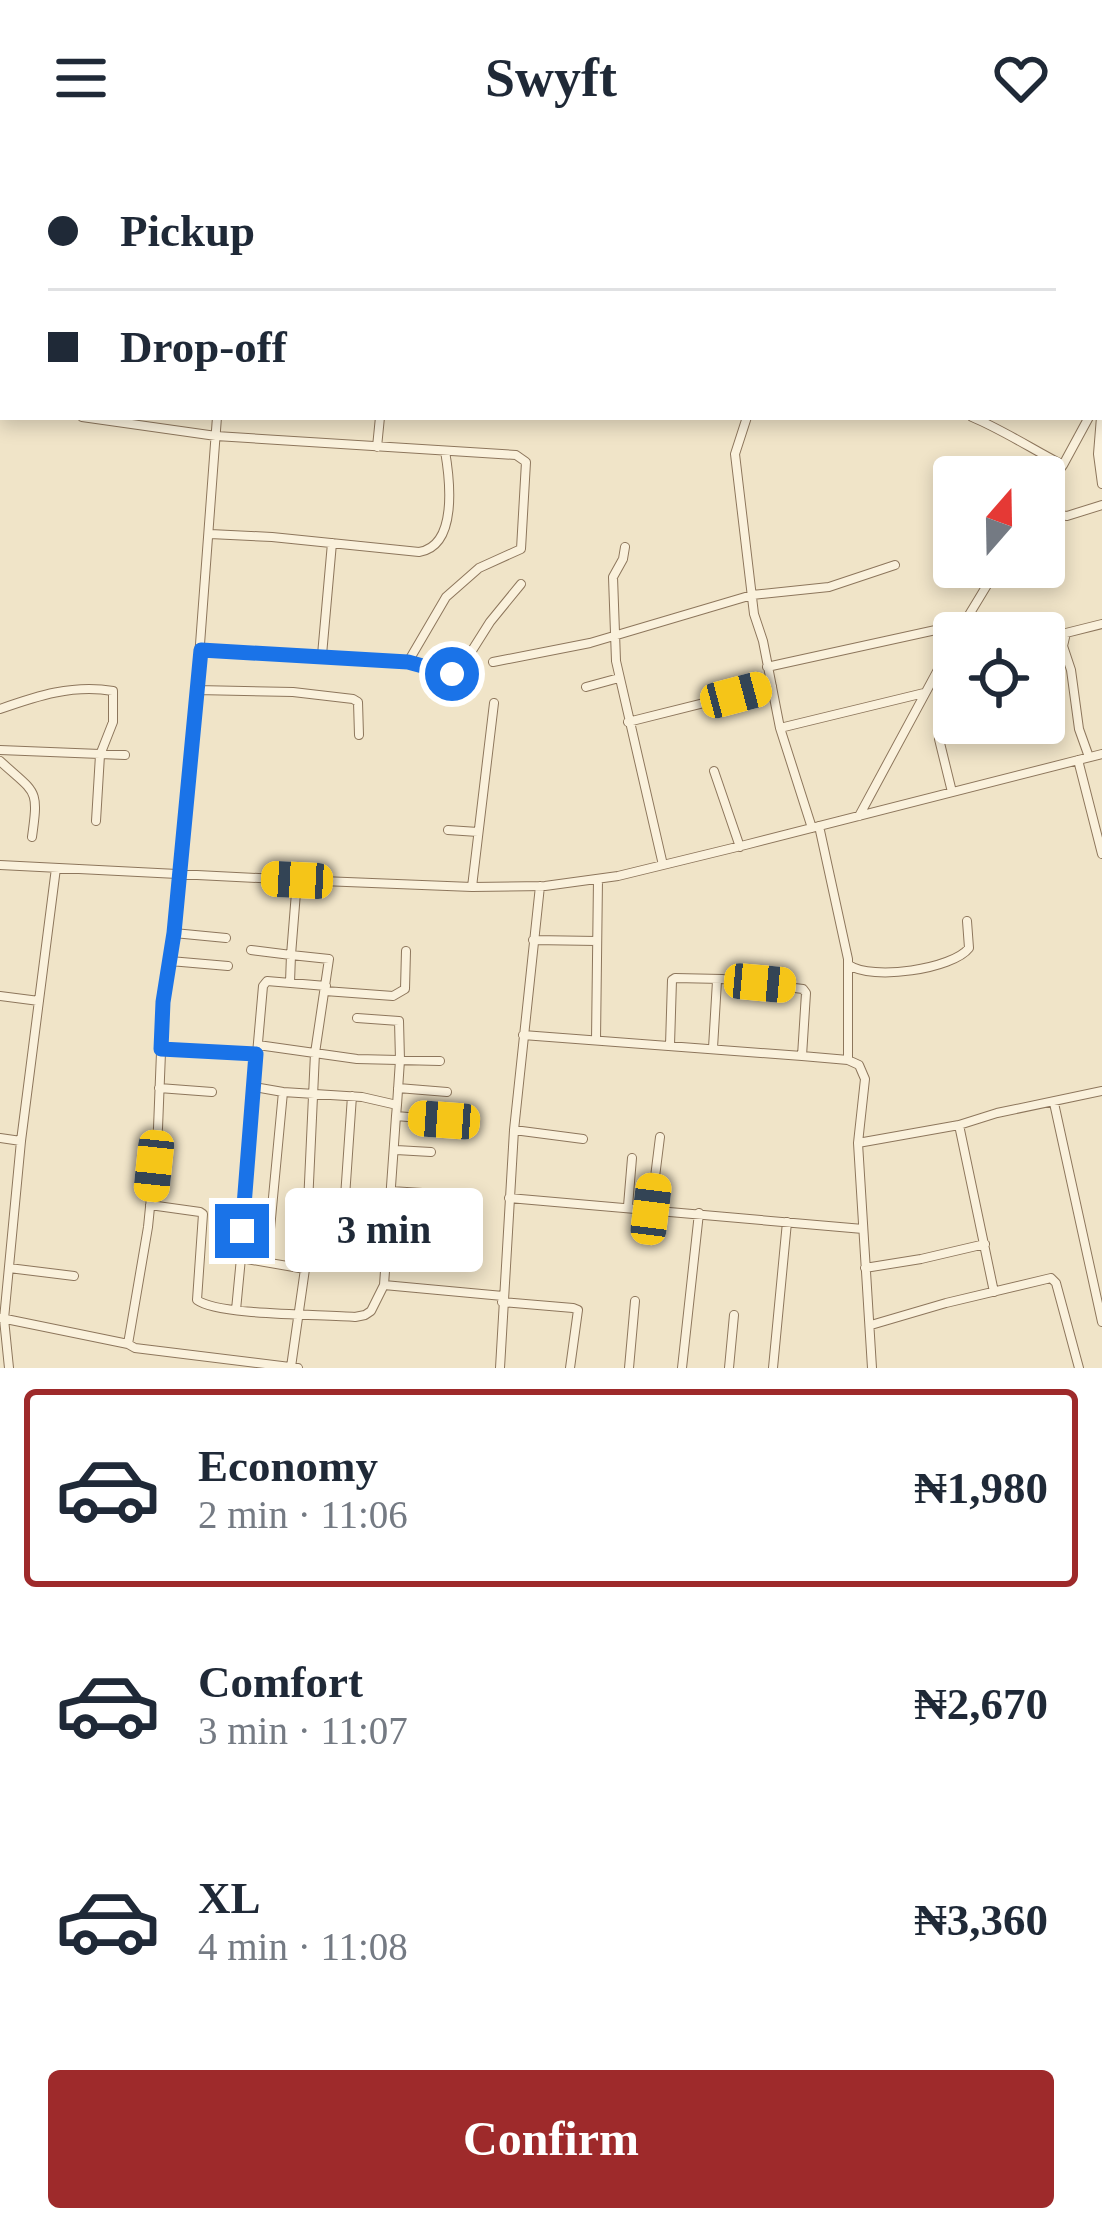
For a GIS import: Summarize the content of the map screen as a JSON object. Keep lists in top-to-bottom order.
{
  "north": "top",
  "page": {
    "header": "Swyft",
    "banner": ["Pickup", "Drop-off"],
    "bubble": "3 min",
    "list": [
      {
        "name": "Economy",
        "note": "2 min · 11:06",
        "value": "₦1,980"
      },
      {
        "name": "Comfort",
        "note": "3 min · 11:07",
        "value": "₦2,670"
      },
      {
        "name": "XL",
        "note": "4 min · 11:08",
        "value": "₦3,360"
      }
    ],
    "buttons": "Confirm"
  }
}
